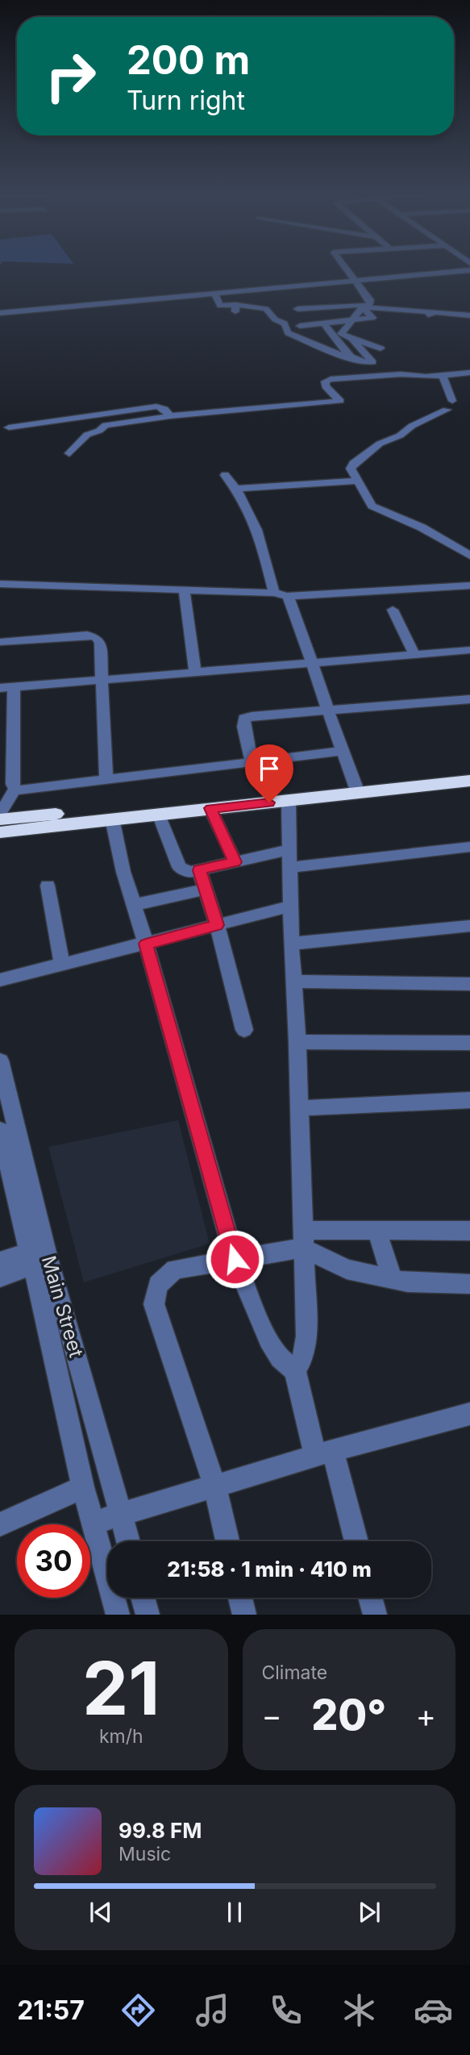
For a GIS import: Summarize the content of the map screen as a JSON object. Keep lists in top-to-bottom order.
{
  "streets": {
    "street": ["Main Street"]
  },
  "page": {
    "turn": ["200 m", "Turn right"],
    "limit": "30",
    "trip": "21:58 · 1 min · 410 m",
    "tile": [
      ["21", "km/h"],
      "Climate"
    ],
    "heat": ["−", "20°", "+"],
    "song": ["99.8 FM", "Music"],
    "tabs": "21:57"
  }
}
